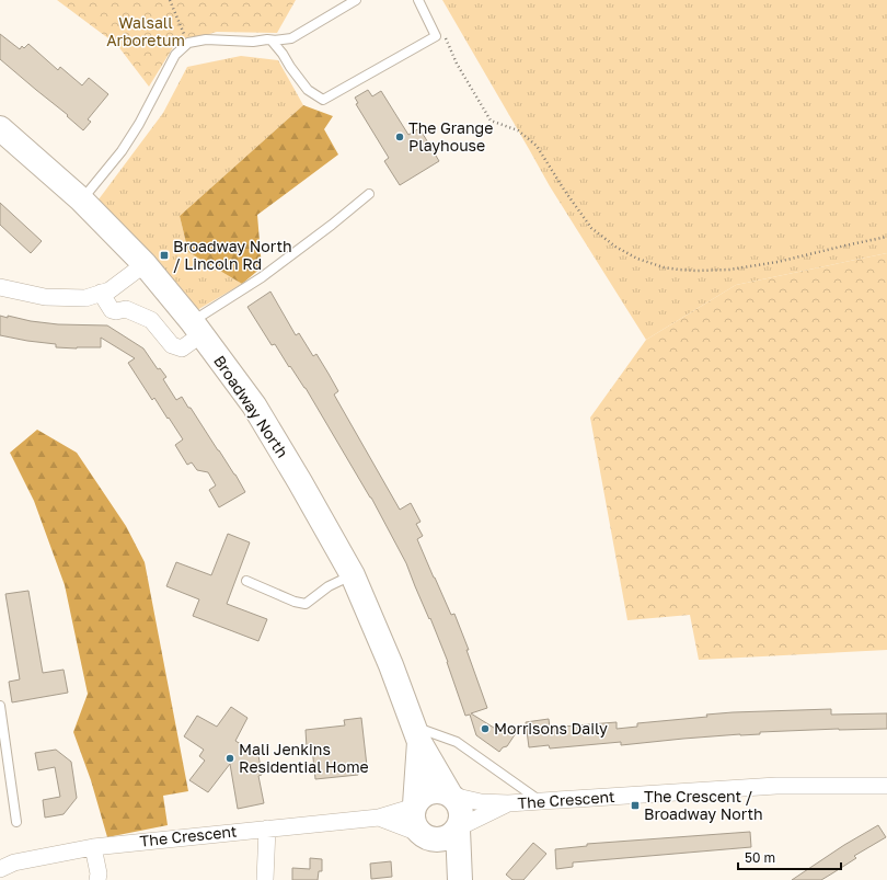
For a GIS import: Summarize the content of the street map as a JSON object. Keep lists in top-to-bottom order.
{
  "streets": {
    "highway": ["Broadway North"],
    "street": ["The Crescent"]
  },
  "crossings": [
    ["Broadway North", "The Crescent"]
  ],
  "parks": ["Walsall Arboretum"],
  "places": {
    "other": ["The Grange Playhouse", "Morrisons Daily", "Mali Jenkins Residential Home"],
    "transit": ["Broadway North / Lincoln Rd", "The Crescent / Broadway North"]
  },
  "scale_bar": "50 m"
}
